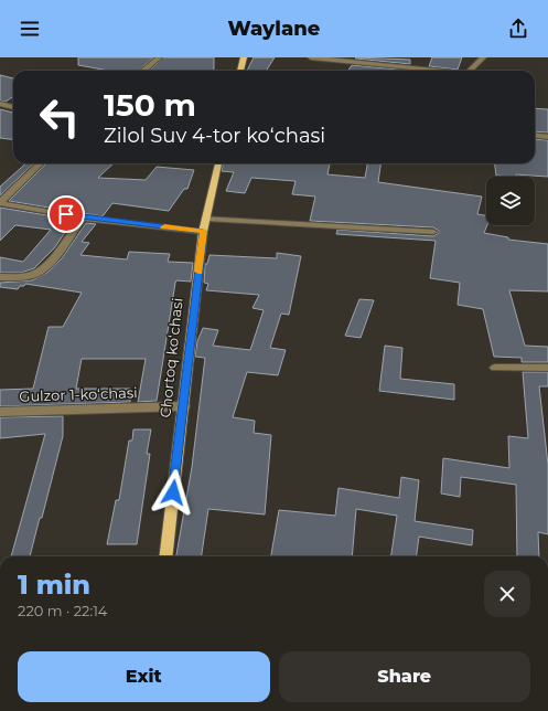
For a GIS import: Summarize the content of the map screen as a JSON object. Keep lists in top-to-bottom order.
{
  "streets": {
    "main road": ["Chortoq koʻchasi"],
    "street": ["Gulzor 1-koʻchasi"]
  },
  "crossings": [
    ["Chortoq koʻchasi", "Gulzor 1-koʻchasi"]
  ],
  "page": {
    "header": "Waylane",
    "turn": ["150 m", "Zilol Suv 4-tor koʻchasi"],
    "heading": ["1 min", "220 m · 22:14"],
    "buttons": ["Exit", "Share"]
  }
}
